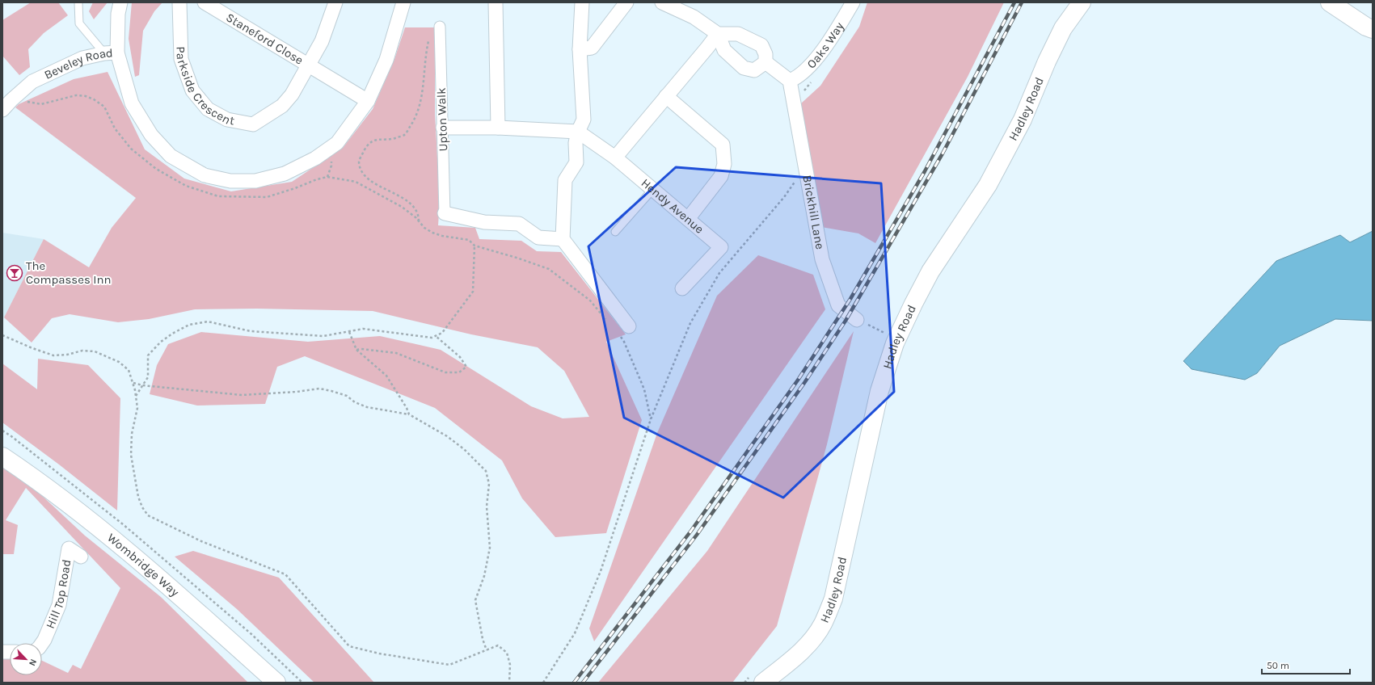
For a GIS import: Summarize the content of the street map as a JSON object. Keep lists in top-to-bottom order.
{
  "streets": {
    "street": [
      "Staneford Close",
      "Oaks Way",
      "Beveley Road",
      "Parkside Crescent",
      "Hadley Road",
      "Upton Walk",
      "Hendy Avenue",
      "Brickhill Lane",
      "Wombridge Way",
      "Hill Top Road"
    ]
  },
  "crossings": [
    ["Staneford Close", "Parkside Crescent"],
    ["Oaks Way", "Brickhill Lane"]
  ],
  "places": {
    "bar": ["The Compasses Inn"]
  },
  "scale_bar": "50 m",
  "north": "bottom right"
}
